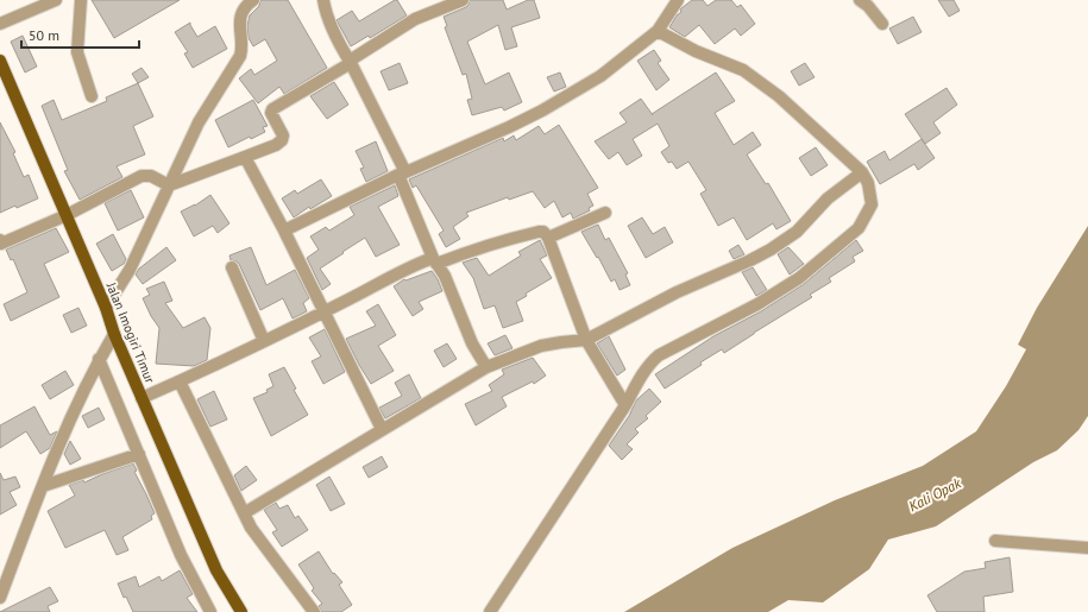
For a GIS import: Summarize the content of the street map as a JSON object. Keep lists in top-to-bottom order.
{
  "streets": {
    "main road": ["Jalan Imogiri Timur"]
  },
  "water": ["Kali Opak"],
  "scale_bar": "50 m"
}
